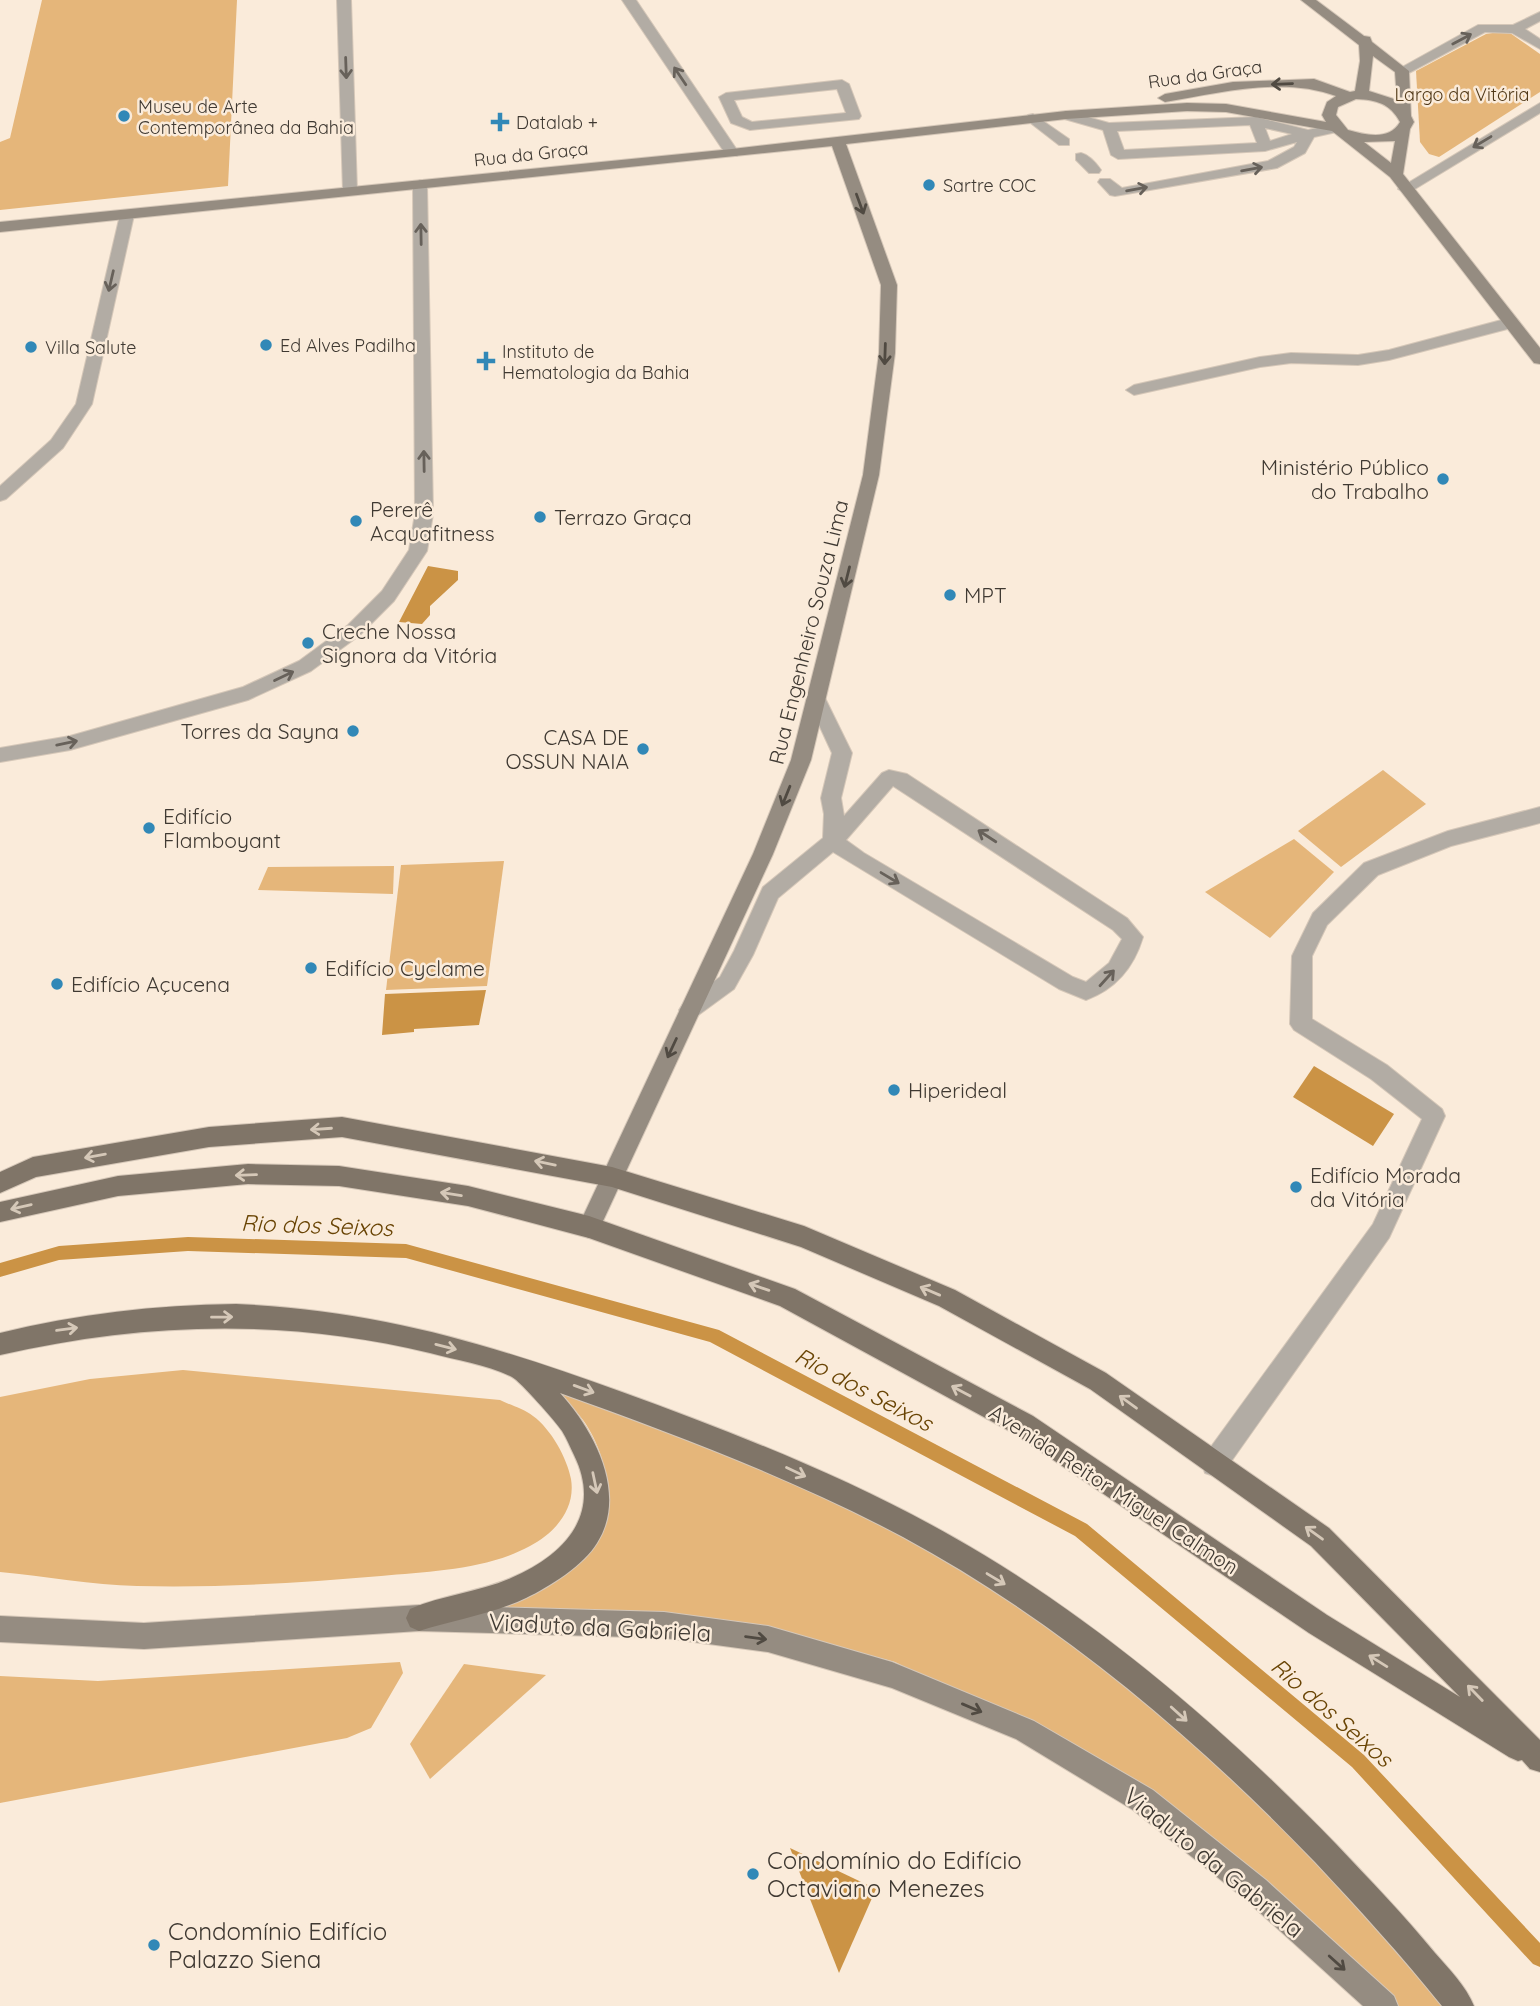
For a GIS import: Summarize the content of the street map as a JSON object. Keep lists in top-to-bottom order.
{
  "streets": {
    "main road": [
      "Rua da Graça",
      "Rua Engenheiro Souza Lima",
      "Avenida Reitor Miguel Calmon",
      "Viaduto da Gabriela"
    ]
  },
  "crossings": [
    ["Rua da Graça", "Rua Engenheiro Souza Lima"],
    ["Rua Engenheiro Souza Lima", "Avenida Reitor Miguel Calmon"]
  ],
  "one_way": ["Rua Engenheiro Souza Lima"],
  "water": ["Rio dos Seixos"],
  "parks": ["Largo da Vitória"],
  "places": {
    "other": [
      "Museu de Arte Contemporânea da Bahia",
      "Sartre COC",
      "Ed Alves Padilha",
      "Villa Salute",
      "Ministério Público do Trabalho",
      "Terrazo Graça",
      "Pererê Acquafitness",
      "MPT",
      "Creche Nossa Signora da Vitória",
      "Torres da Sayna",
      "CASA DE OSSUN NAIA",
      "Edifício Flamboyant",
      "Edifício Cyclame",
      "Edifício Açucena",
      "Hiperideal",
      "Edifício Morada da Vitória",
      "Condomínio do Edifício Octaviano Menezes",
      "Condomínio Edifício Palazzo Siena"
    ],
    "health": ["Datalab +", "Instituto de Hematologia da Bahia"]
  }
}
